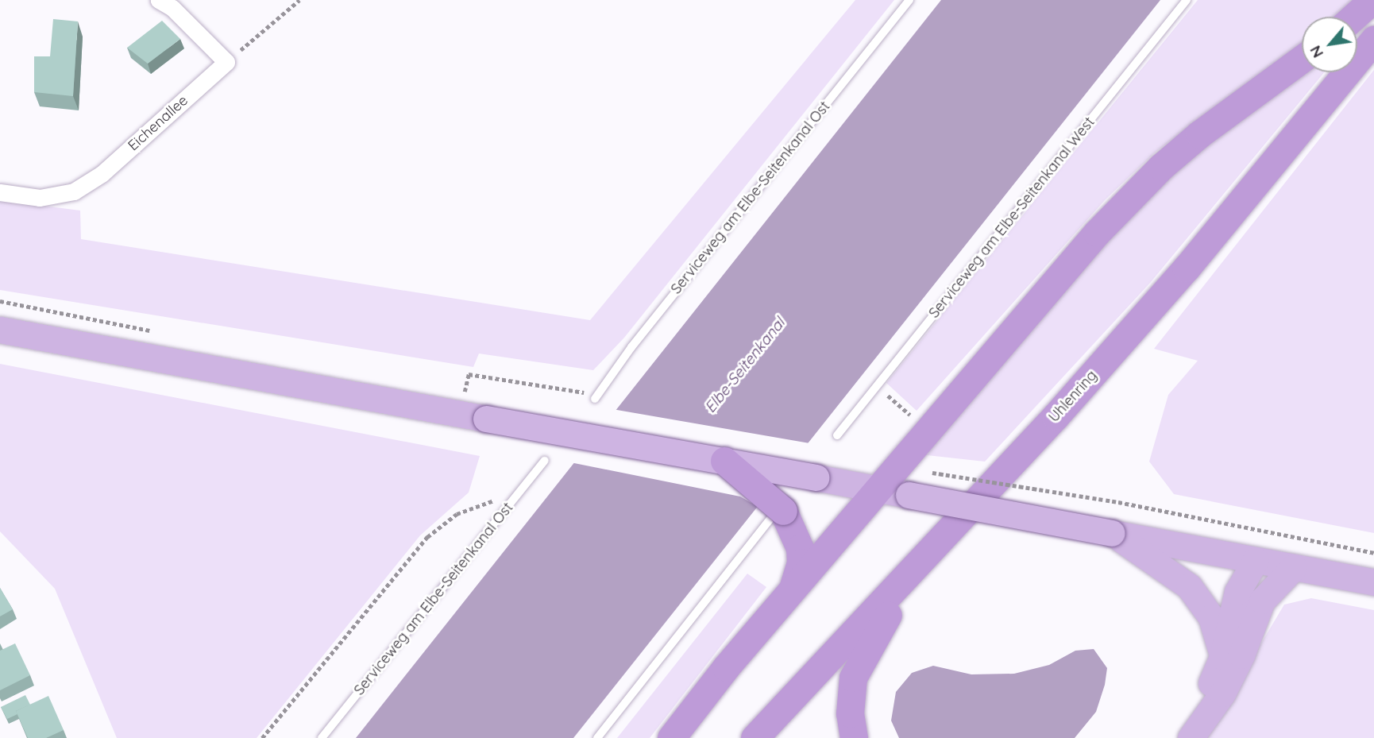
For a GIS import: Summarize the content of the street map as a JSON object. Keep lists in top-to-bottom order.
{
  "streets": {
    "highway": ["Uhlenring"],
    "street": ["Eichenallee"],
    "lane": ["Serviceweg am Elbe-Seitenkanal Ost", "Serviceweg am Elbe-Seitenkanal West"]
  },
  "water": ["Elbe-Seitenkanal"],
  "north": "bottom left"
}
